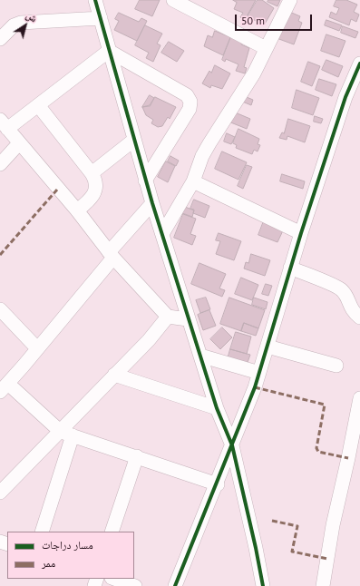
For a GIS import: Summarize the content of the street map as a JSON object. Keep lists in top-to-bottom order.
{
  "legend": ["مسار دراجات", "ممر"],
  "scale_bar": "50 m",
  "north": "top right"
}
